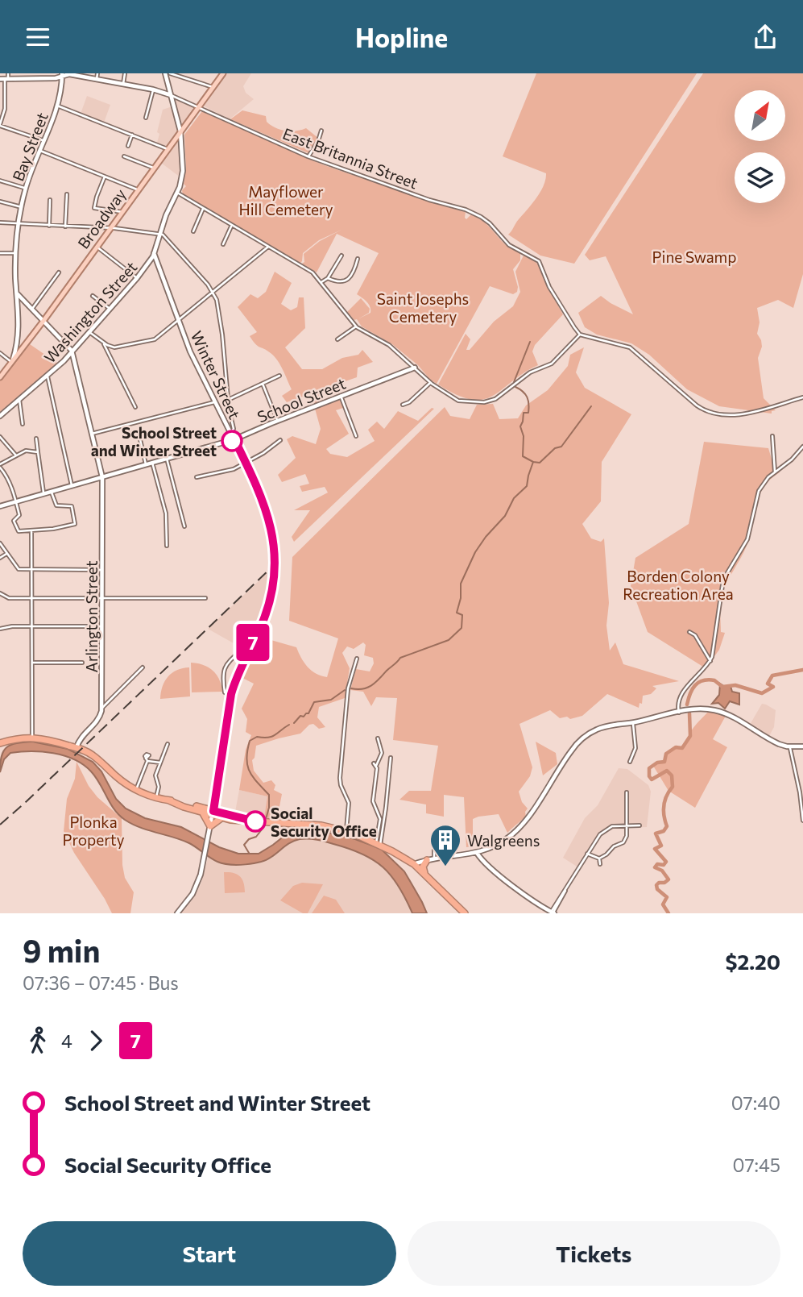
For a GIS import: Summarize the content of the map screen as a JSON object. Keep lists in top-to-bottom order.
{
  "streets": {
    "main road": ["Broadway"],
    "street": [
      "Bay Street",
      "East Britannia Street",
      "Washington Street",
      "Winter Street",
      "School Street",
      "Arlington Street"
    ]
  },
  "crossings": [
    ["Bay Street", "East Britannia Street"],
    ["Bay Street", "Broadway"],
    ["East Britannia Street", "Broadway"],
    ["East Britannia Street", "Washington Street"],
    ["Broadway", "Washington Street"],
    ["Washington Street", "Winter Street"],
    ["Washington Street", "Arlington Street"],
    ["Winter Street", "School Street"],
    ["School Street", "Arlington Street"]
  ],
  "parks": [
    "Mayflower Hill Cemetery",
    "Pine Swamp",
    "Saint Josephs Cemetery",
    "Borden Colony Recreation Area",
    "Plonka Property"
  ],
  "places": {
    "other": ["School Street and Winter Street", "Social Security Office"],
    "building": ["Walgreens"]
  },
  "lines": ["bus line 7"],
  "north": "top right",
  "page": {
    "header": "Hopline",
    "on_map": "7",
    "heading": ["9 min", "07:36 – 07:45 · Bus", "$2.20"],
    "legs": ["4", "7"],
    "list": [
      {
        "name": "School Street and Winter Street",
        "value": "07:40"
      },
      {
        "name": "Social Security Office",
        "value": "07:45"
      }
    ],
    "buttons": ["Start", "Tickets"]
  }
}
